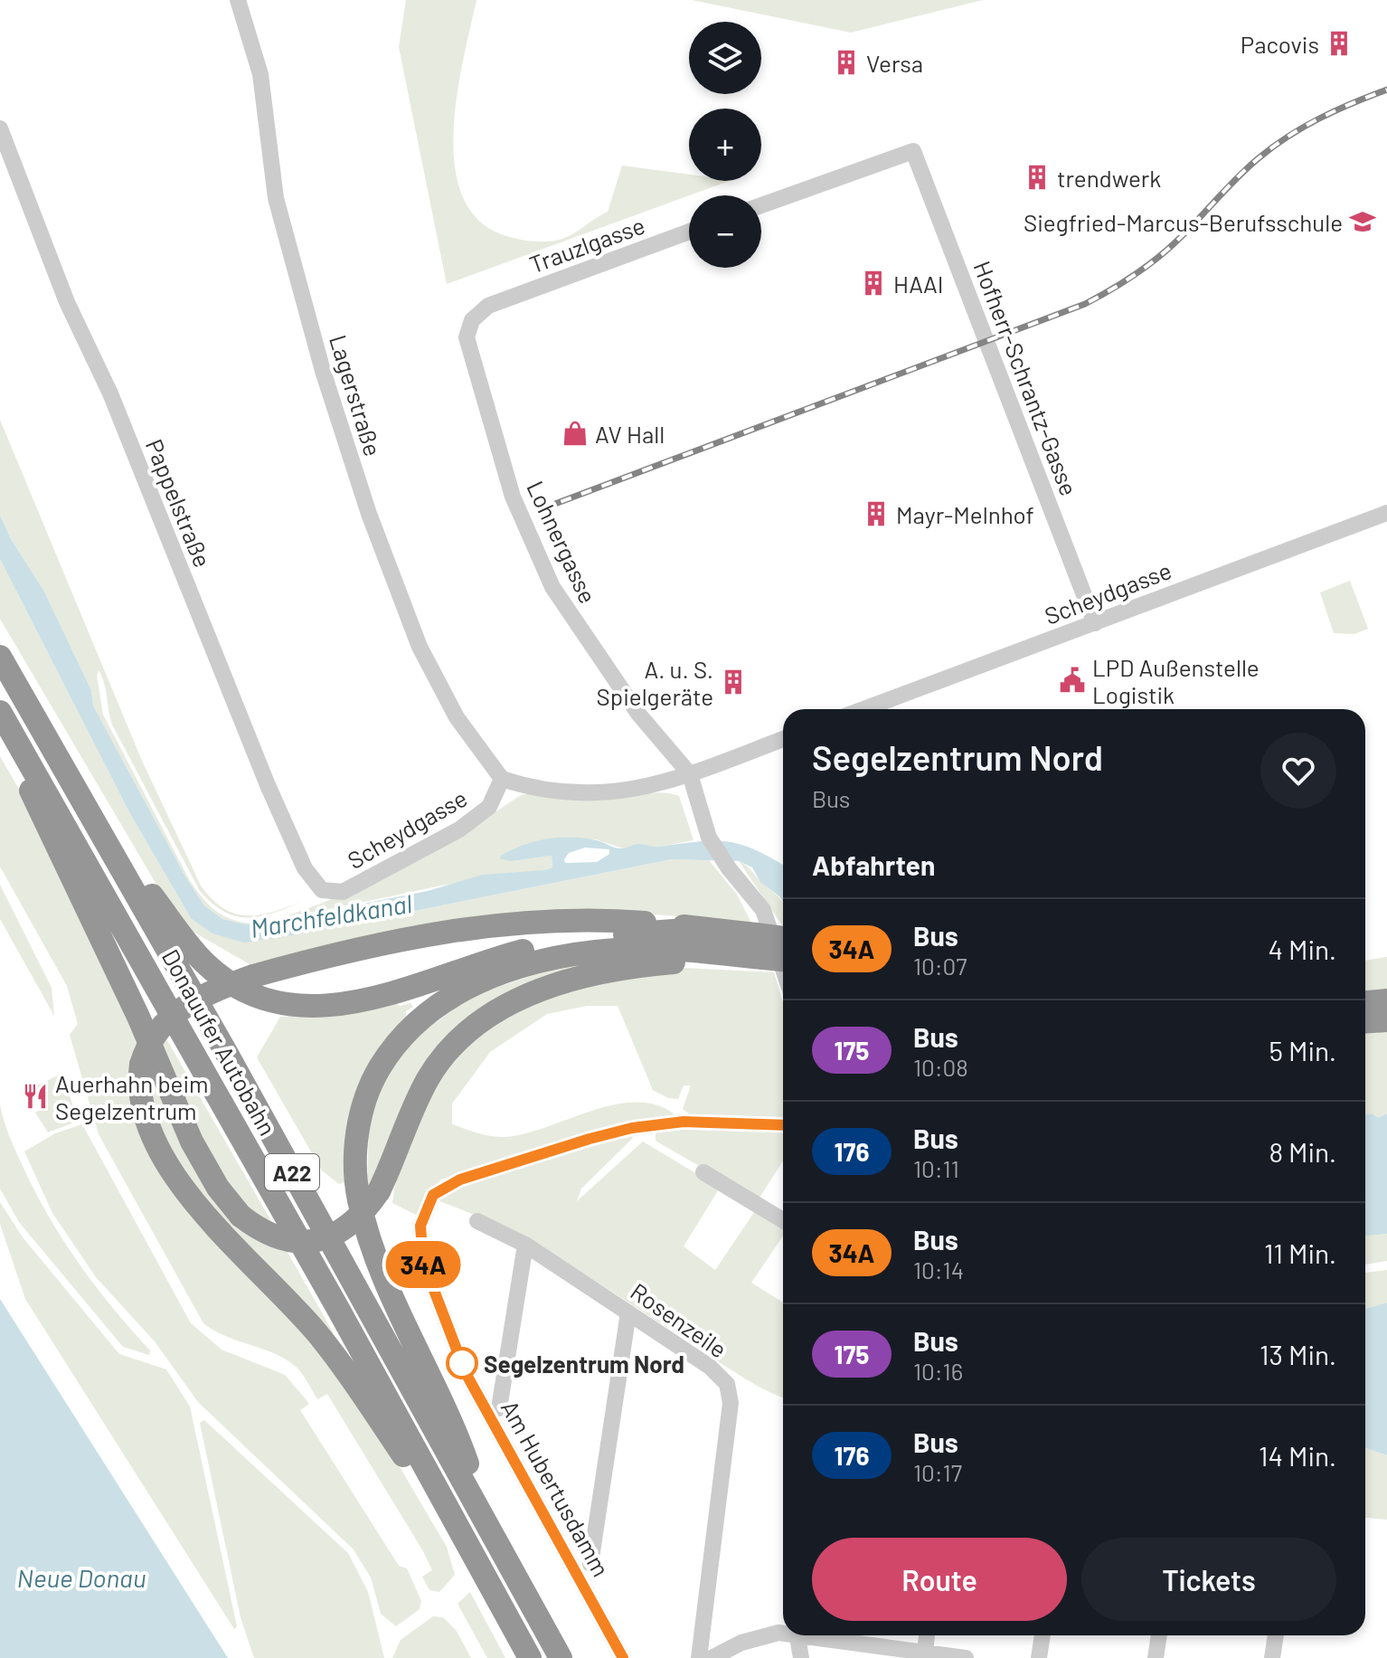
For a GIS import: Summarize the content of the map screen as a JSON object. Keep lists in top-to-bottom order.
{
  "streets": {
    "highway": ["Donauufer Autobahn", "A22"],
    "street": [
      "Trauzlgasse",
      "Hofherr-Schrantz-Gasse",
      "Lagerstraße",
      "Pappelstraße",
      "Lohnergasse",
      "Scheydgasse",
      "Rosenzeile",
      "Am Hubertusdamm"
    ]
  },
  "crossings": [
    ["Trauzlgasse", "Lohnergasse"],
    ["Hofherr-Schrantz-Gasse", "Scheydgasse"],
    ["Lagerstraße", "Scheydgasse"],
    ["Pappelstraße", "Scheydgasse"]
  ],
  "water": ["Marchfeldkanal", "Neue Donau"],
  "places": {
    "building": [
      "Pacovis",
      "Versa",
      "trendwerk",
      "HAAI",
      "Mayr-Melnhof",
      "A. u. S. Spielgeräte"
    ],
    "school or university": ["Siegfried-Marcus-Berufsschule"],
    "shop": ["AV Hall"],
    "public building": ["LPD Außenstelle Logistik"],
    "restaurant": ["Auerhahn beim Segelzentrum"],
    "other": ["Segelzentrum Nord"]
  },
  "lines": ["bus line 34A"],
  "page": {
    "on_map": "34A",
    "map_buttons": ["+", "−"],
    "heading": [
      ["Segelzentrum Nord", "Bus"],
      "Abfahrten"
    ],
    "list": [
      {
        "mark": "34A",
        "name": "Bus",
        "note": "10:07",
        "value": "4 Min."
      },
      {
        "mark": "175",
        "name": "Bus",
        "note": "10:08",
        "value": "5 Min."
      },
      {
        "mark": "176",
        "name": "Bus",
        "note": "10:11",
        "value": "8 Min."
      },
      {
        "mark": "34A",
        "name": "Bus",
        "note": "10:14",
        "value": "11 Min."
      },
      {
        "mark": "175",
        "name": "Bus",
        "note": "10:16",
        "value": "13 Min."
      },
      {
        "mark": "176",
        "name": "Bus",
        "note": "10:17",
        "value": "14 Min."
      }
    ],
    "buttons": ["Route", "Tickets"]
  }
}
